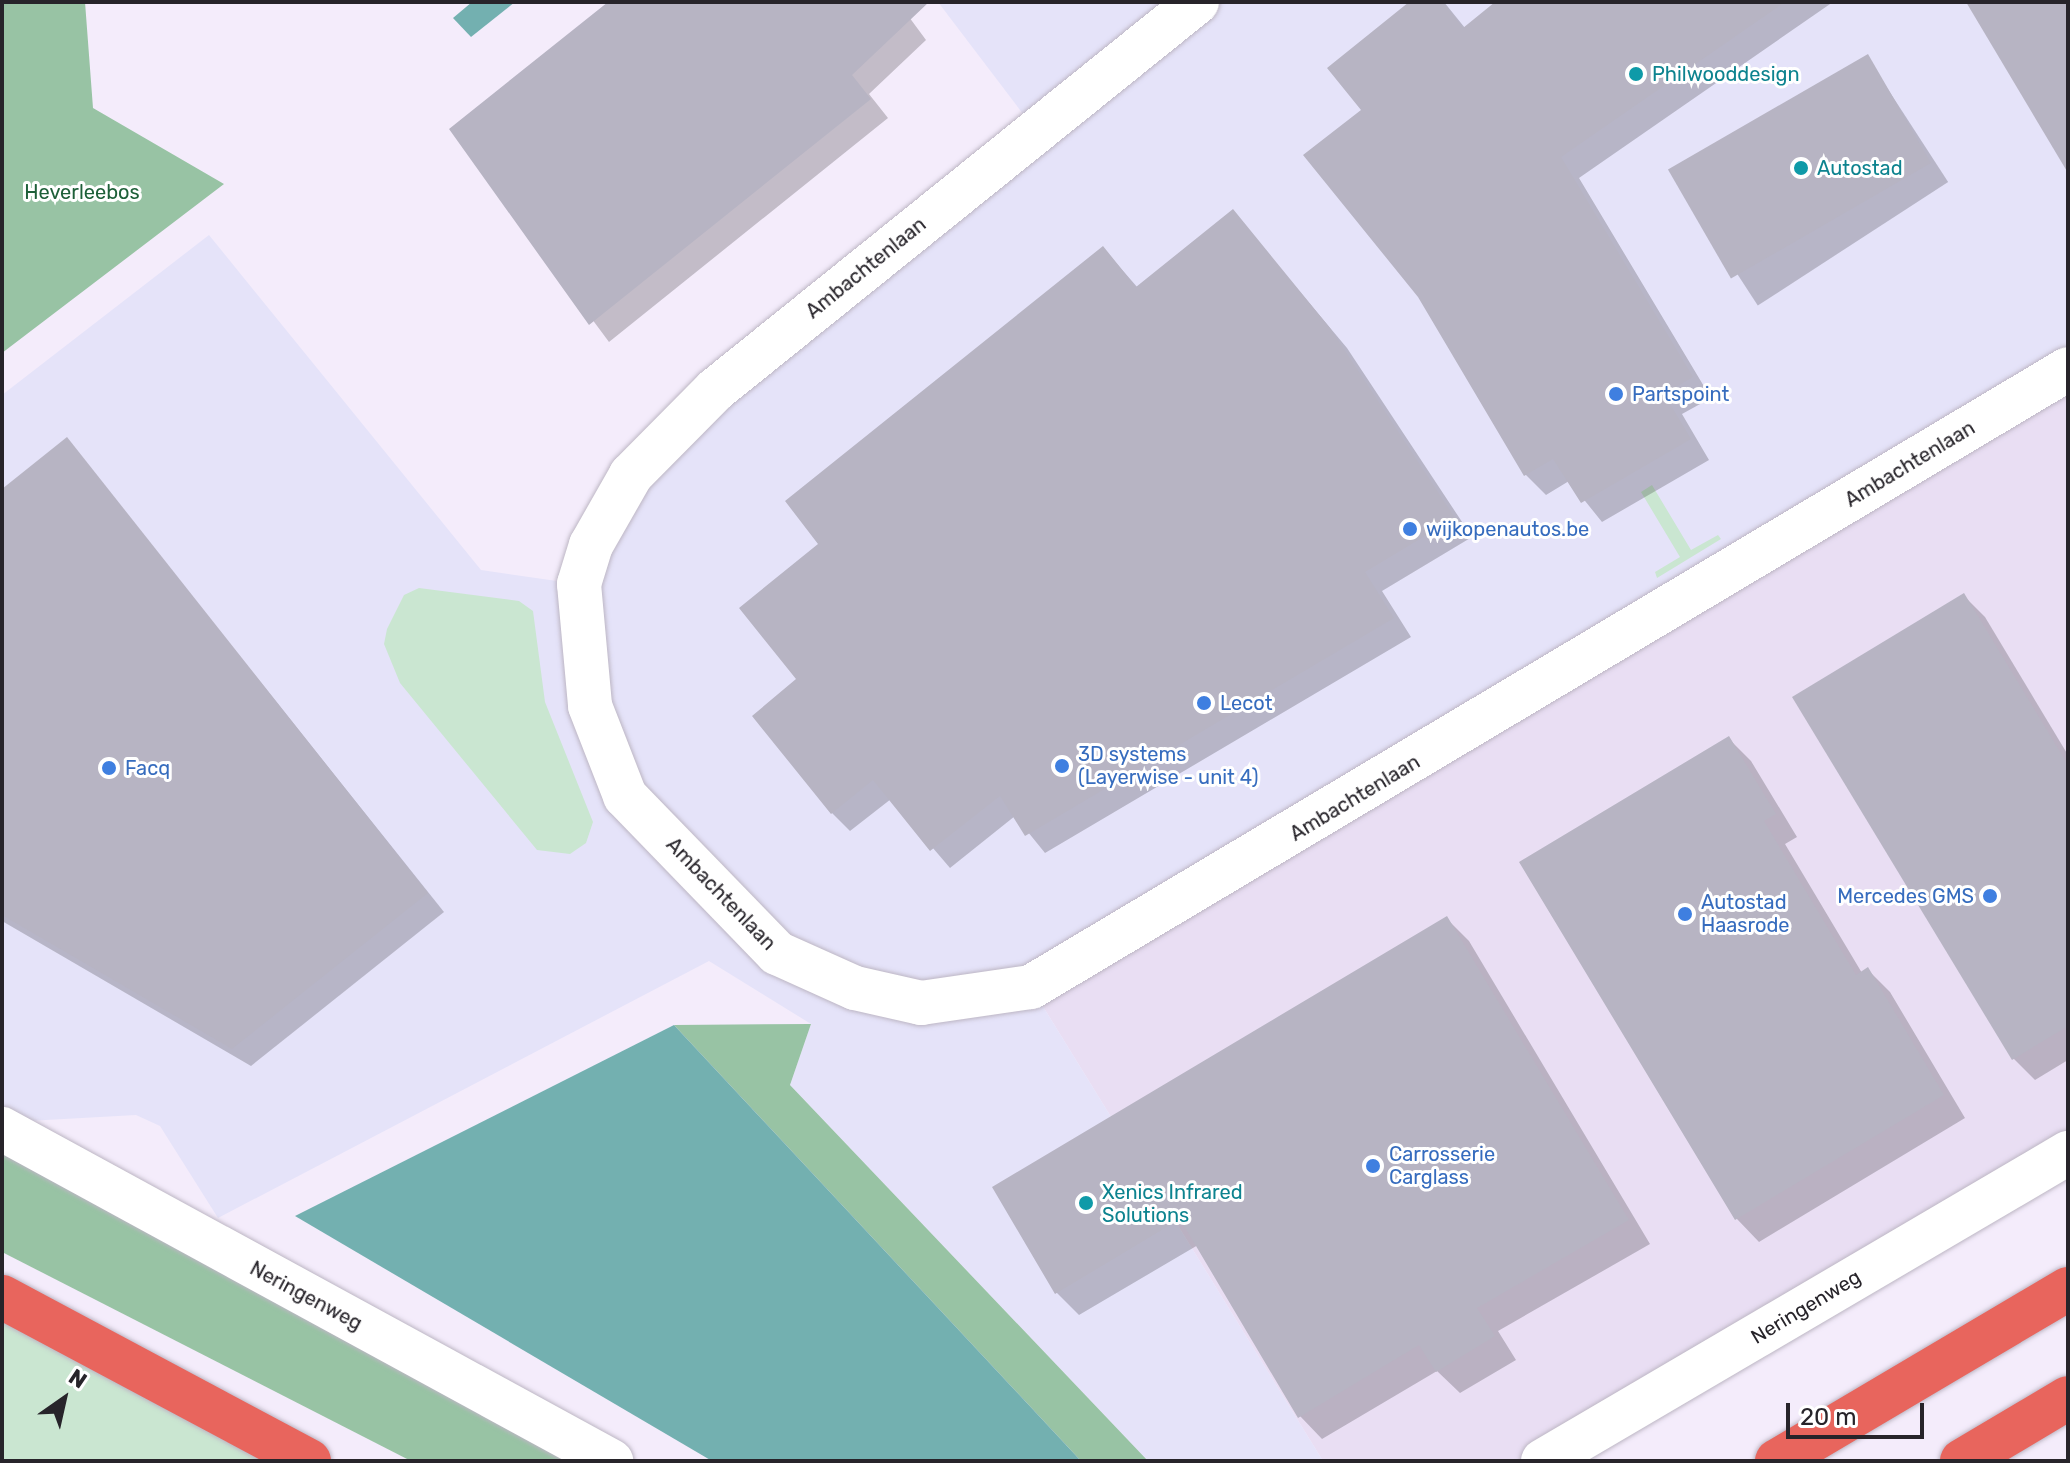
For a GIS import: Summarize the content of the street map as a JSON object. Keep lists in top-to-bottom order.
{
  "streets": {
    "street": ["Ambachtenlaan", "Neringenweg"]
  },
  "parks": ["Heverleebos"],
  "places": [
    "Philwooddesign",
    "Autostad",
    "Partspoint",
    "wijkopenautos.be",
    "Lecot",
    "3D systems (Layerwise - unit 4)",
    "Facq",
    "Mercedes GMS",
    "Autostad Haasrode",
    "Carrosserie Carglass",
    "Xenics Infrared Solutions"
  ],
  "scale_bar": "20 m",
  "north": "top right"
}
